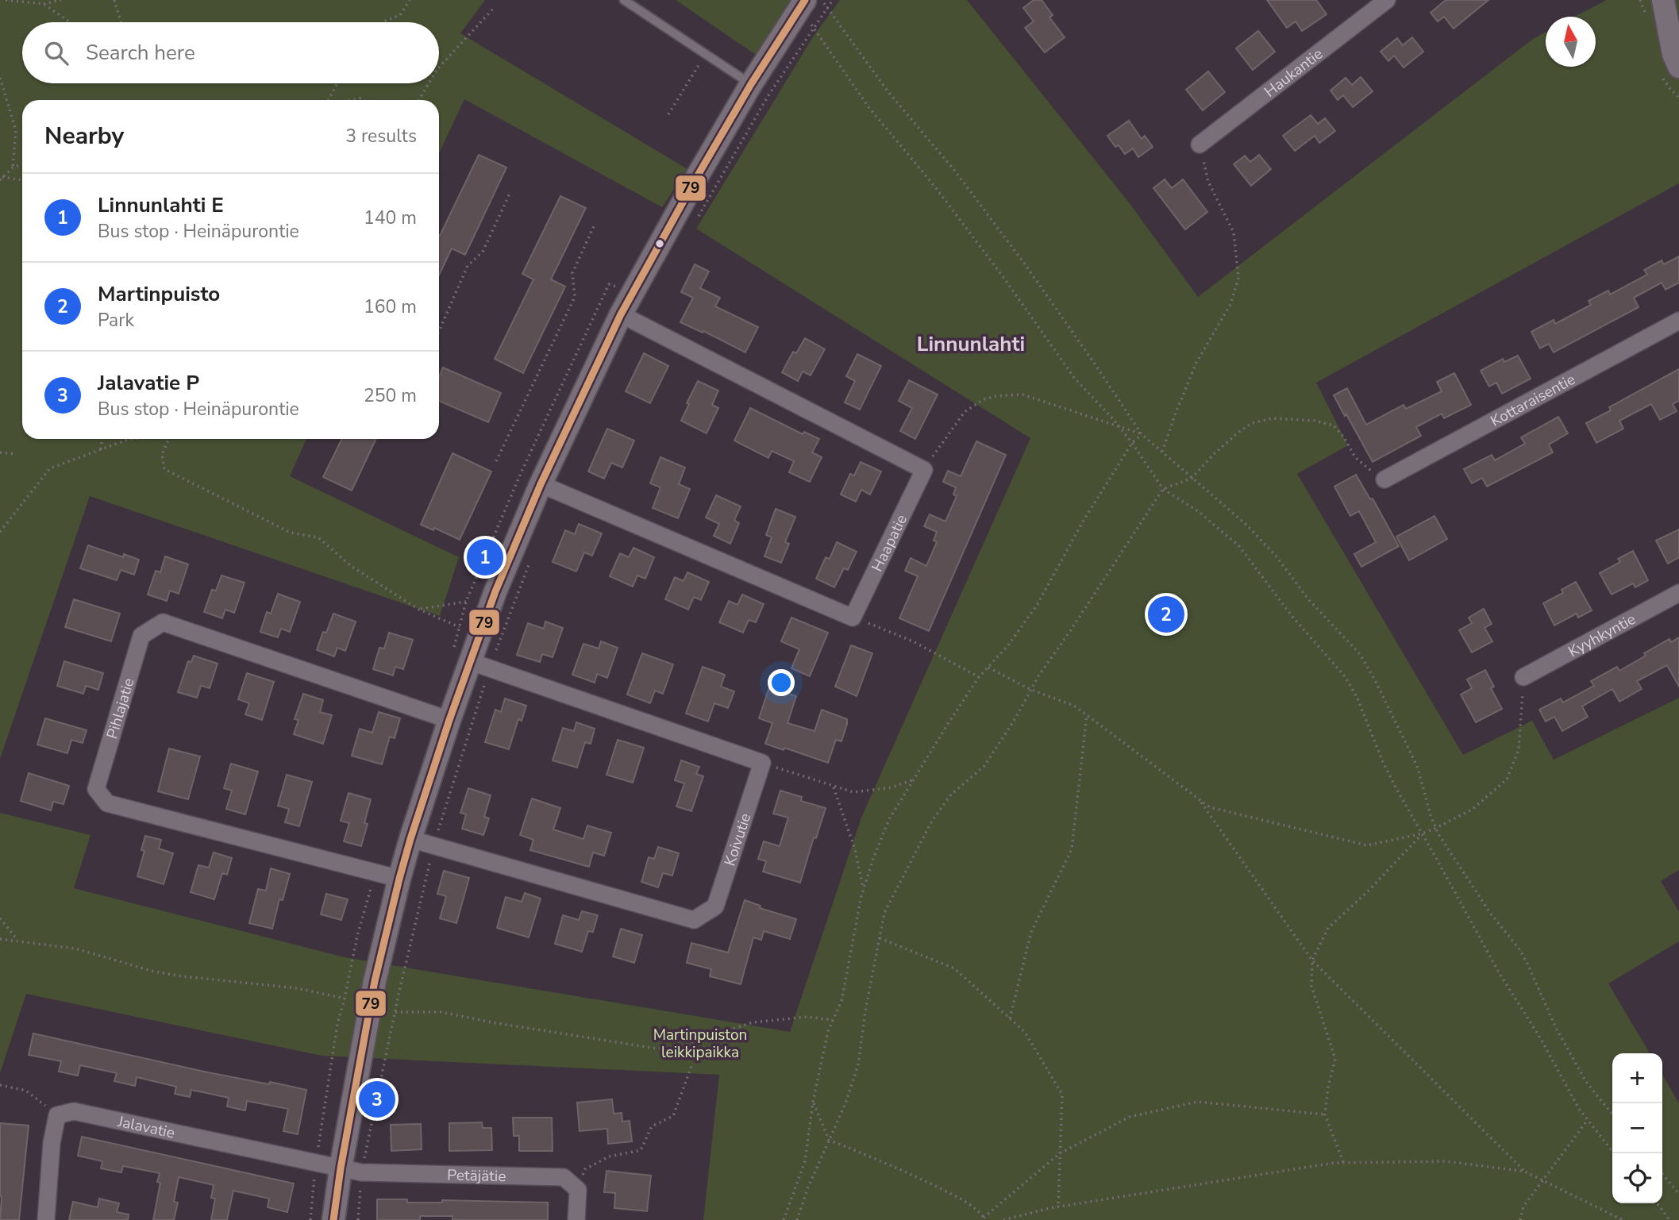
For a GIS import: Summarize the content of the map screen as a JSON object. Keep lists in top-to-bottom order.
{
  "streets": {
    "street": [
      "Haukantie",
      "Kottaraisentie",
      "Haapatie",
      "Kyyhkyntie",
      "Pihlajatie",
      "Koivutie",
      "Jalavatie",
      "Petäjätie"
    ]
  },
  "crossings": [
    ["Jalavatie", "Petäjätie"]
  ],
  "districts": ["Linnunlahti"],
  "parks": ["Martinpuiston leikkipaikka"],
  "lines": ["transit line 79"],
  "north": "top",
  "page": {
    "search": "Search here",
    "heading": ["Nearby", "3 results"],
    "list": [
      {
        "mark": "1",
        "name": "Linnunlahti E",
        "note": "Bus stop · Heinäpurontie",
        "value": "140 m"
      },
      {
        "mark": "2",
        "name": "Martinpuisto",
        "note": "Park",
        "value": "160 m"
      },
      {
        "mark": "3",
        "name": "Jalavatie P",
        "note": "Bus stop · Heinäpurontie",
        "value": "250 m"
      }
    ],
    "pins": ["1", "2", "3"],
    "map_buttons": ["+", "−"]
  }
}
